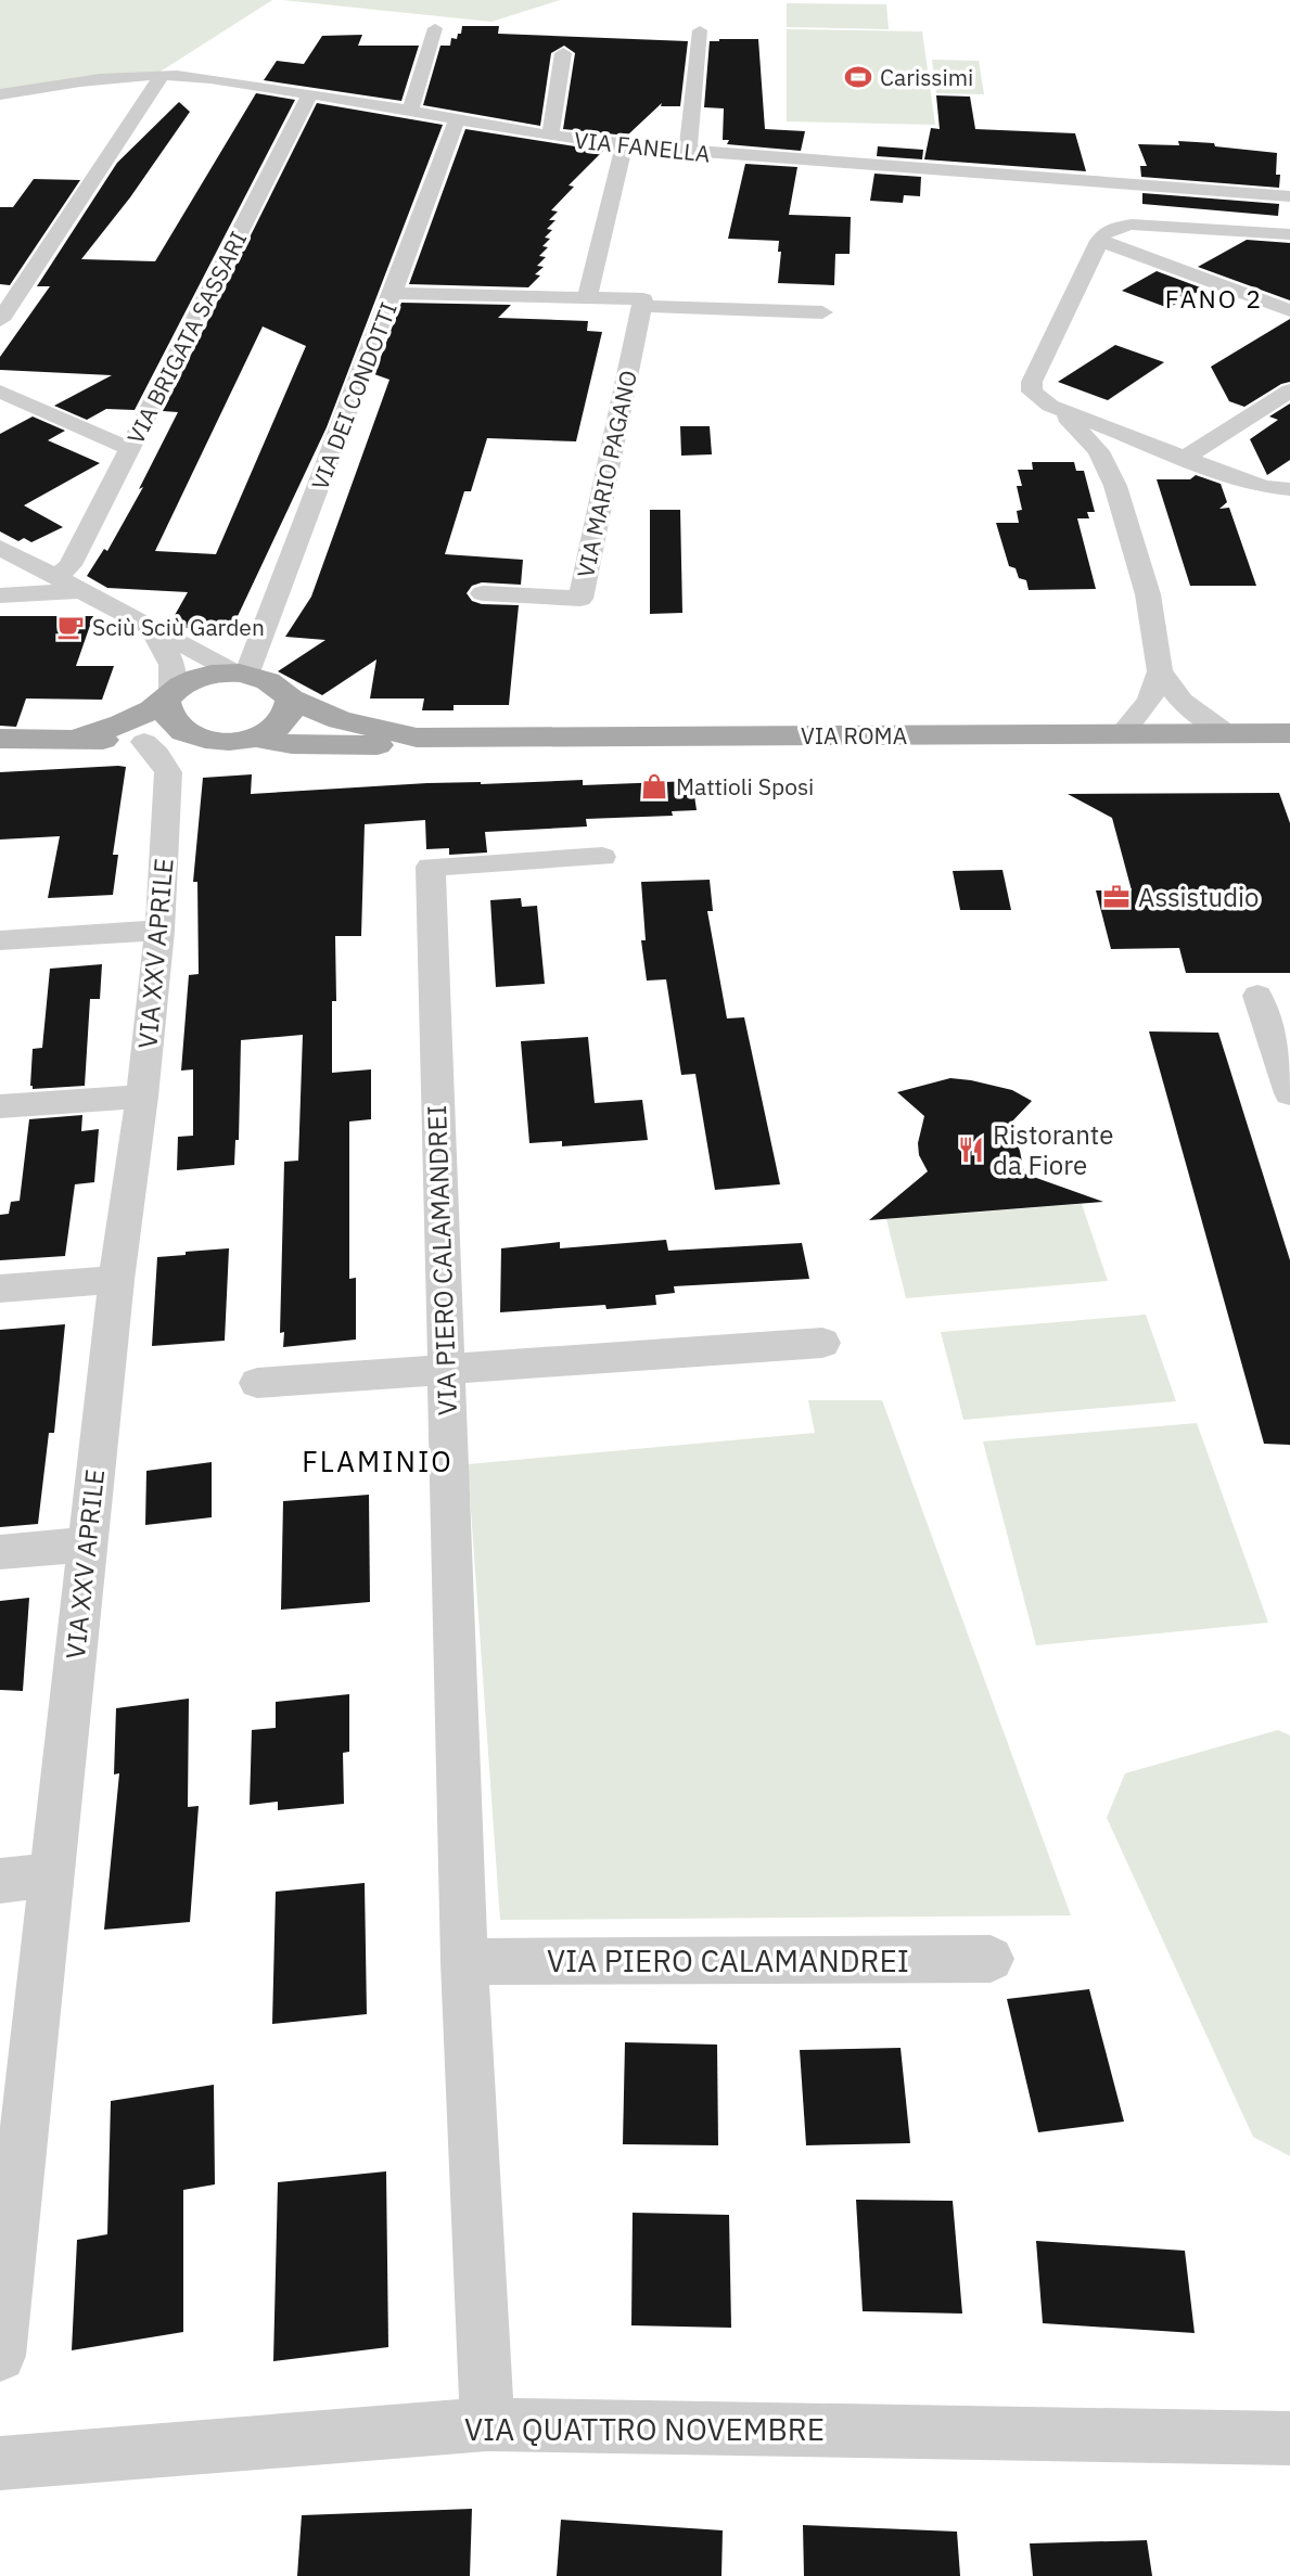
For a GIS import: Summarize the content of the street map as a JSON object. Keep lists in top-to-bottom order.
{
  "streets": {
    "main road": ["VIA ROMA"],
    "street": [
      "VIA FANELLA",
      "VIA BRIGATA SASSARI",
      "VIA DEI CONDOTTI",
      "VIA MARIO PAGANO",
      "VIA XXV APRILE",
      "VIA PIERO CALAMANDREI",
      "VIA QUATTRO NOVEMBRE"
    ]
  },
  "crossings": [
    ["VIA FANELLA", "VIA BRIGATA SASSARI"],
    ["VIA FANELLA", "VIA DEI CONDOTTI"],
    ["VIA DEI CONDOTTI", "VIA ROMA"],
    ["VIA PIERO CALAMANDREI", "VIA QUATTRO NOVEMBRE"]
  ],
  "districts": ["FANO 2", "FLAMINIO"],
  "places": {
    "sports": ["Carissimi"],
    "cafe": ["Sciù Sciù Garden"],
    "shop": ["Mattioli Sposi"],
    "office": ["Assistudio"],
    "restaurant": ["Ristorante da Fiore"]
  }
}
